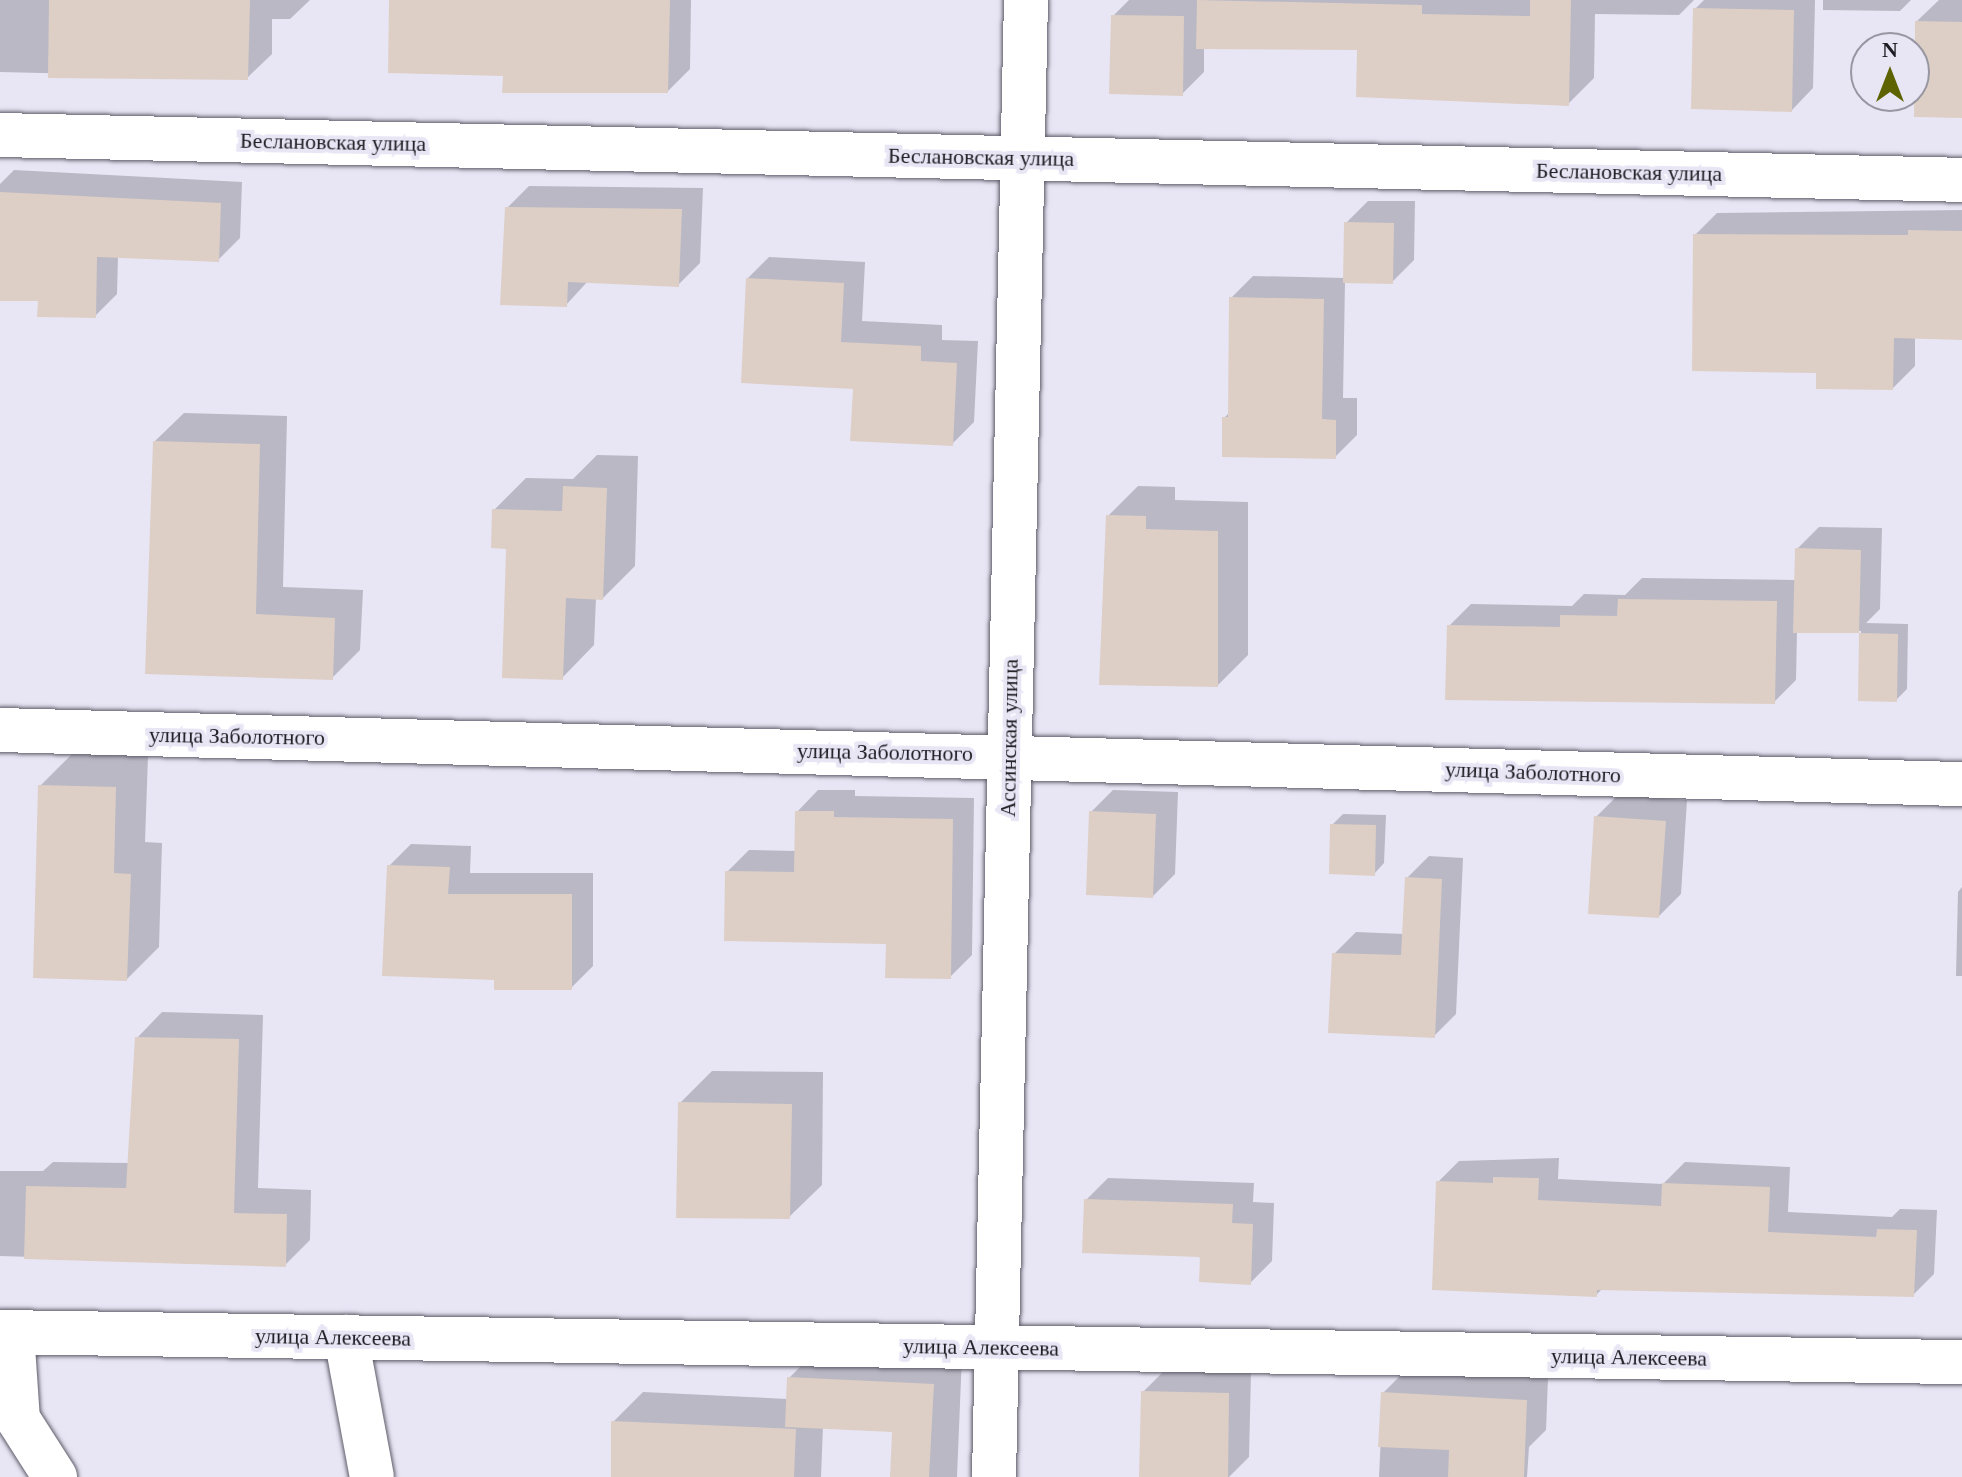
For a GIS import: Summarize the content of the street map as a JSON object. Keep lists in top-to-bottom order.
{
  "streets": {
    "street": [
      "Беслановская улица",
      "улица Заболотного",
      "Ассинская улица",
      "улица Алексеева"
    ]
  },
  "crossings": [
    ["Беслановская улица", "Ассинская улица"],
    ["улица Заболотного", "Ассинская улица"],
    ["Ассинская улица", "улица Алексеева"]
  ],
  "north": "top"
}
